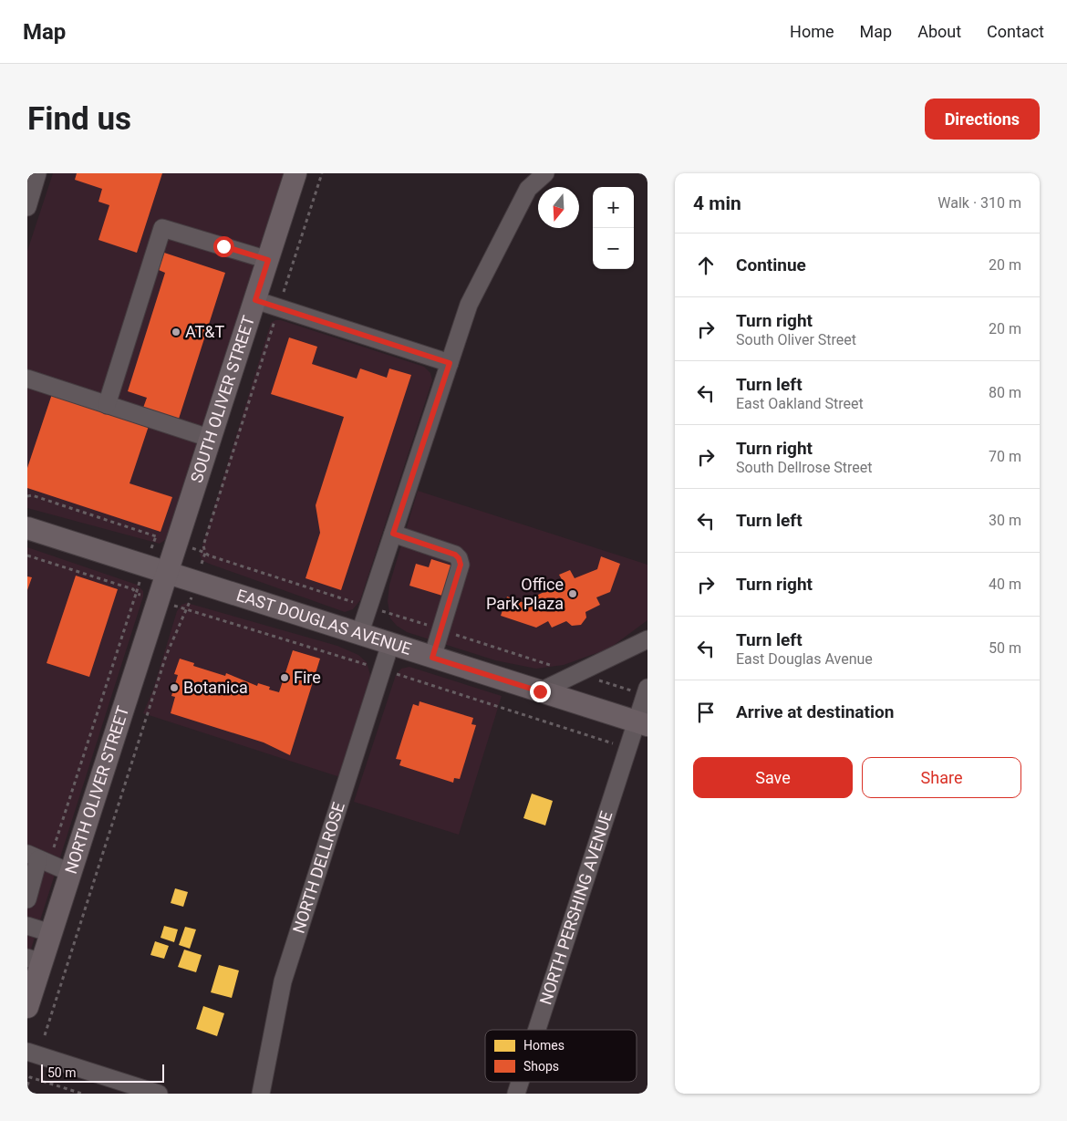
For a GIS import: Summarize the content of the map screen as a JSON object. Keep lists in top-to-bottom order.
{
  "streets": {
    "main road": ["SOUTH OLIVER STREET", "EAST DOUGLAS AVENUE", "NORTH OLIVER STREET"],
    "street": ["NORTH DELLROSE", "NORTH PERSHING AVENUE"]
  },
  "crossings": [
    ["SOUTH OLIVER STREET", "EAST DOUGLAS AVENUE"],
    ["SOUTH OLIVER STREET", "NORTH OLIVER STREET"],
    ["EAST DOUGLAS AVENUE", "NORTH OLIVER STREET"],
    ["EAST DOUGLAS AVENUE", "NORTH DELLROSE"],
    ["EAST DOUGLAS AVENUE", "NORTH PERSHING AVENUE"]
  ],
  "places": [
    "AT&T",
    "Office Park Plaza",
    "Fire",
    "Botanica"
  ],
  "legend": ["Homes", "Shops"],
  "scale_bar": "50 m",
  "north": "bottom",
  "page": {
    "header": "Map",
    "nav": [
      "Home",
      "Map",
      "About",
      "Contact"
    ],
    "buttons": [
      "Directions",
      ["Save", "Share"]
    ],
    "title": "Find us",
    "heading": ["4 min", "Walk · 310 m"],
    "map_buttons": ["+", "−"],
    "list": [
      ["Continue", "20 m"],
      ["Turn right", "South Oliver Street", "20 m"],
      ["Turn left", "East Oakland Street", "80 m"],
      ["Turn right", "South Dellrose Street", "70 m"],
      ["Turn left", "30 m"],
      ["Turn right", "40 m"],
      ["Turn left", "East Douglas Avenue", "50 m"],
      "Arrive at destination"
    ],
    "scale": "50 m"
  }
}
